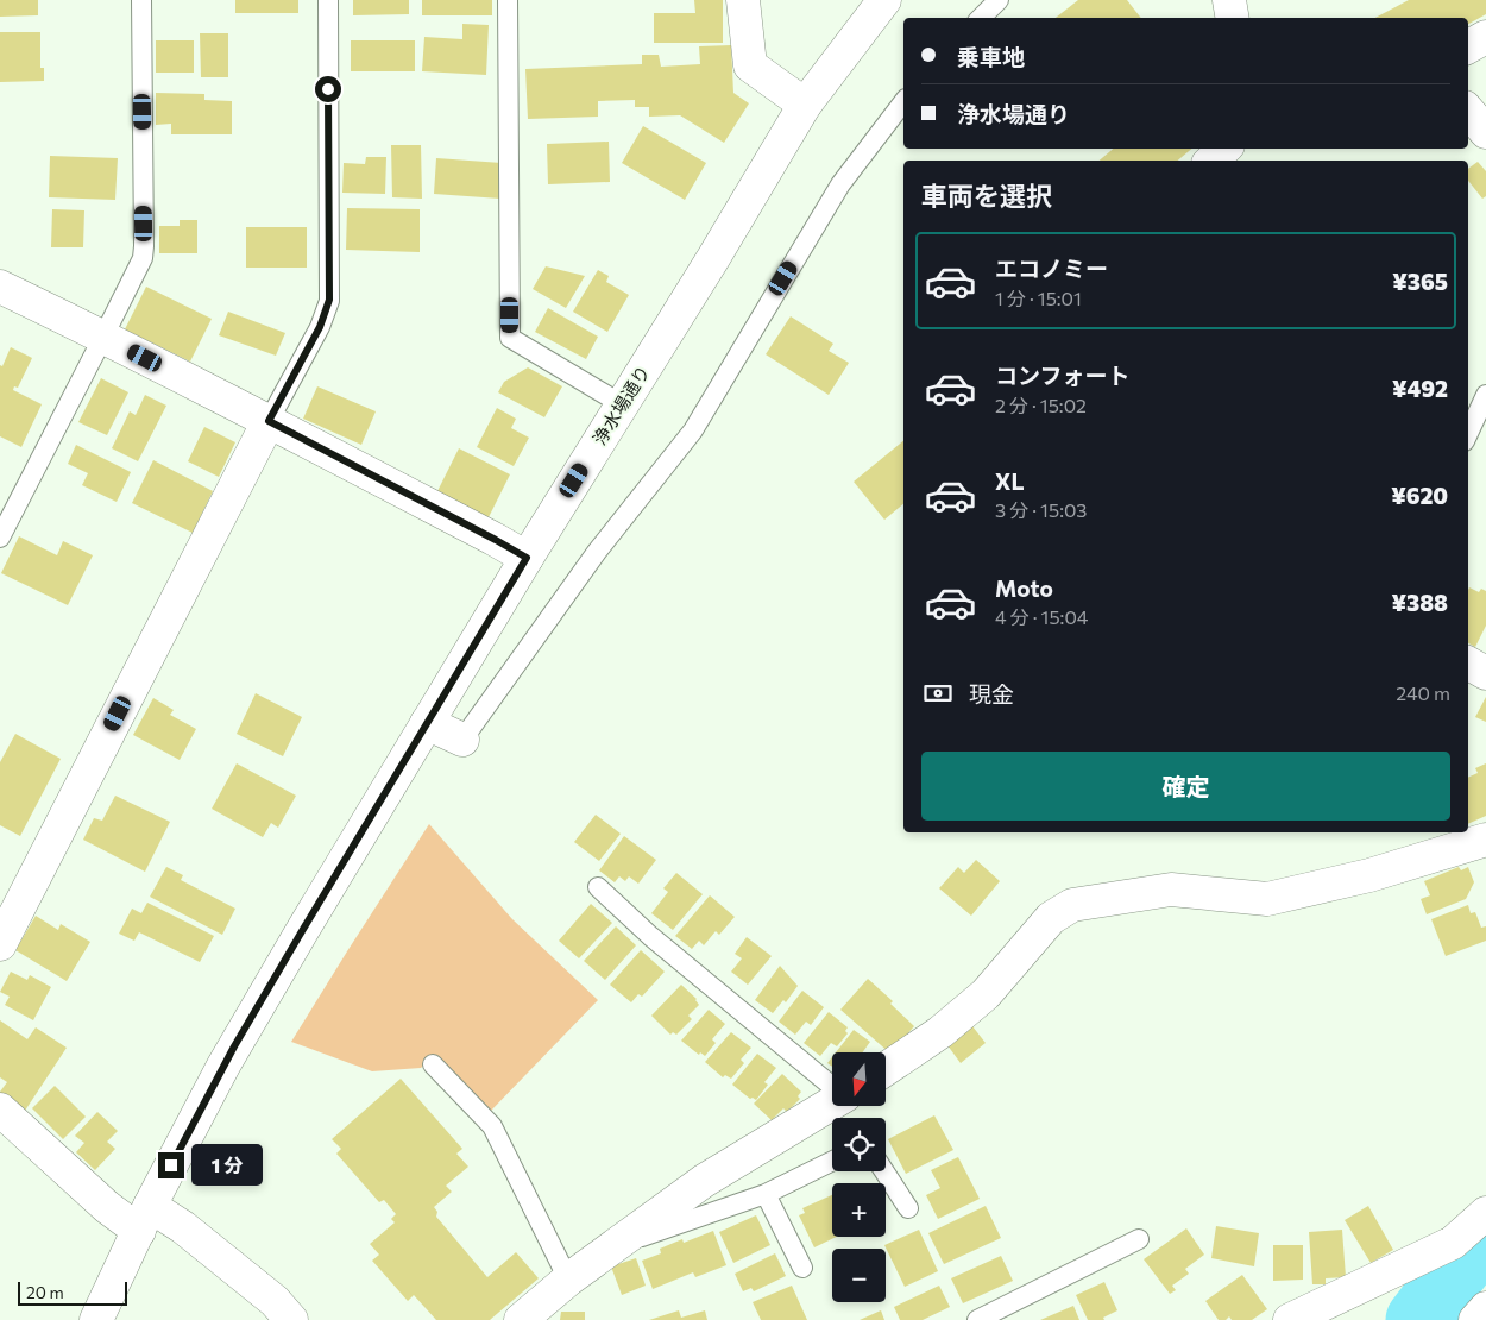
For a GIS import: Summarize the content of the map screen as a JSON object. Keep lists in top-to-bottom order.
{
  "streets": {
    "street": ["浄水場通り"]
  },
  "scale_bar": "20 m",
  "north": "bottom",
  "page": {
    "banner": ["乗車地", "浄水場通り"],
    "heading": "車両を選択",
    "list": [
      {
        "name": "エコノミー",
        "note": "1 分 · 15:01",
        "value": "¥365"
      },
      {
        "name": "コンフォート",
        "note": "2 分 · 15:02",
        "value": "¥492"
      },
      {
        "name": "XL",
        "note": "3 分 · 15:03",
        "value": "¥620"
      },
      {
        "name": "Moto",
        "note": "4 分 · 15:04",
        "value": "¥388"
      }
    ],
    "pay": ["現金", "240 m"],
    "buttons": "確定",
    "map_buttons": ["+", "−"],
    "bubble": "1 分",
    "scale": "20 m"
  }
}
